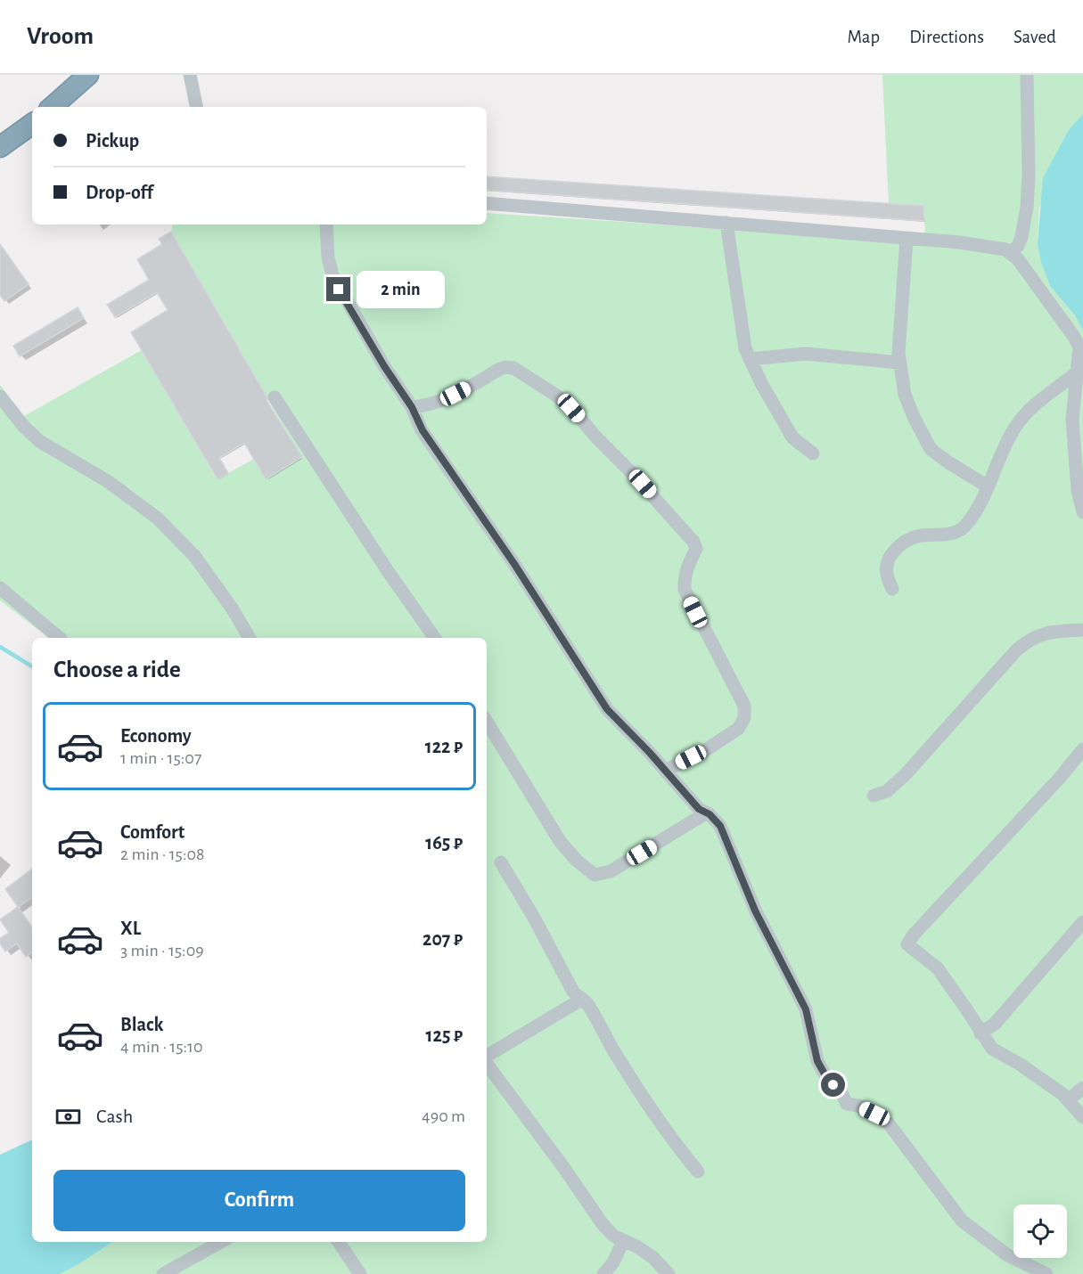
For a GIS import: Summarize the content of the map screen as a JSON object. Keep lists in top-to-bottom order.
{
  "page": {
    "header": "Vroom",
    "nav": ["Map", "Directions", "Saved"],
    "banner": ["Pickup", "Drop-off"],
    "bubble": "2 min",
    "heading": "Choose a ride",
    "list": [
      {
        "name": "Economy",
        "note": "1 min · 15:07",
        "value": "122 ₽"
      },
      {
        "name": "Comfort",
        "note": "2 min · 15:08",
        "value": "165 ₽"
      },
      {
        "name": "XL",
        "note": "3 min · 15:09",
        "value": "207 ₽"
      },
      {
        "name": "Black",
        "note": "4 min · 15:10",
        "value": "125 ₽"
      }
    ],
    "pay": ["Cash", "490 m"],
    "buttons": "Confirm"
  }
}
